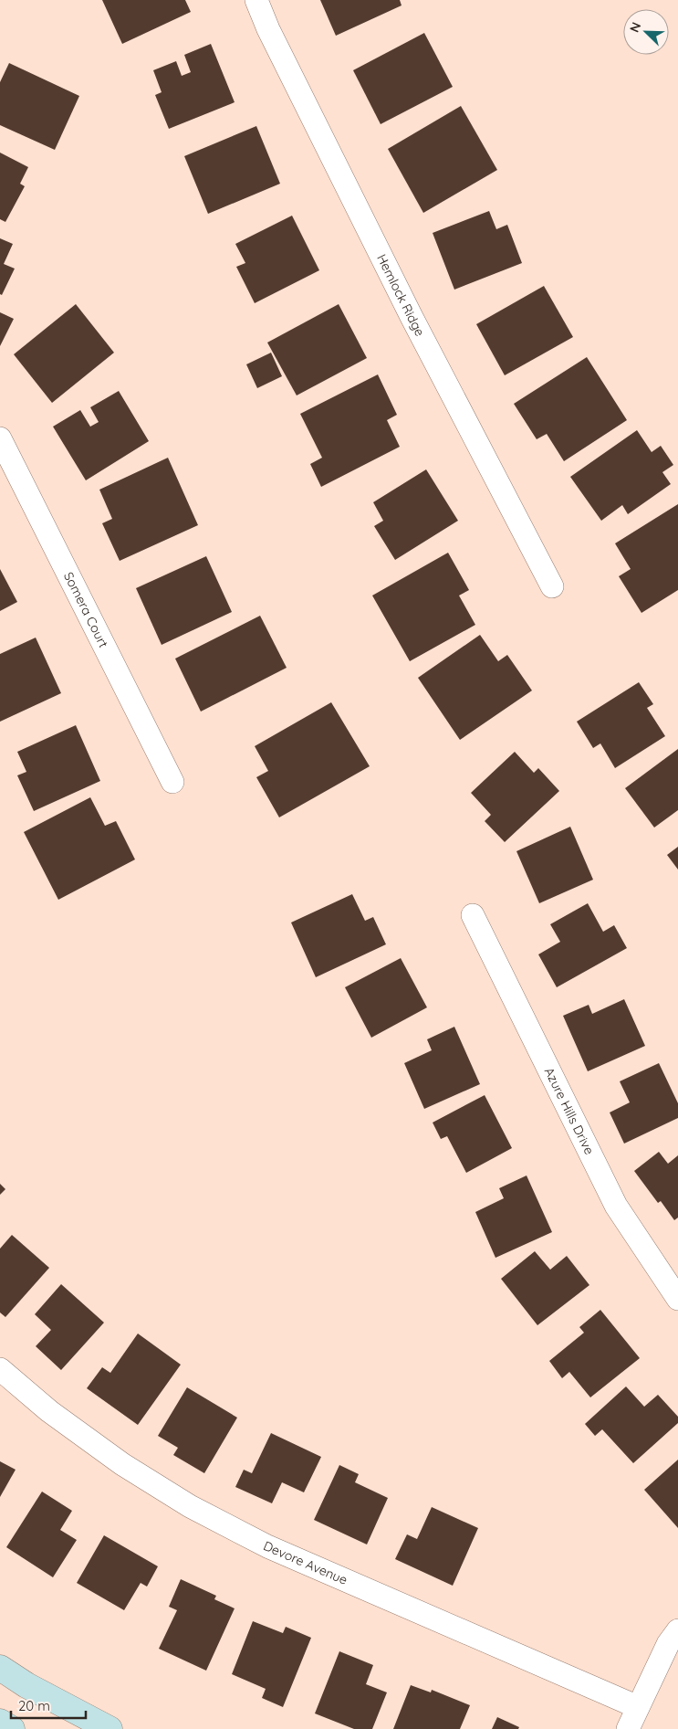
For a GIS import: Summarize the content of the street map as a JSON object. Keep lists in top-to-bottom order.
{
  "streets": {
    "street": [
      "Hemlock Ridge",
      "Somera Court",
      "Azure Hills Drive",
      "Devore Avenue"
    ]
  },
  "scale_bar": "20 m",
  "north": "top left"
}
